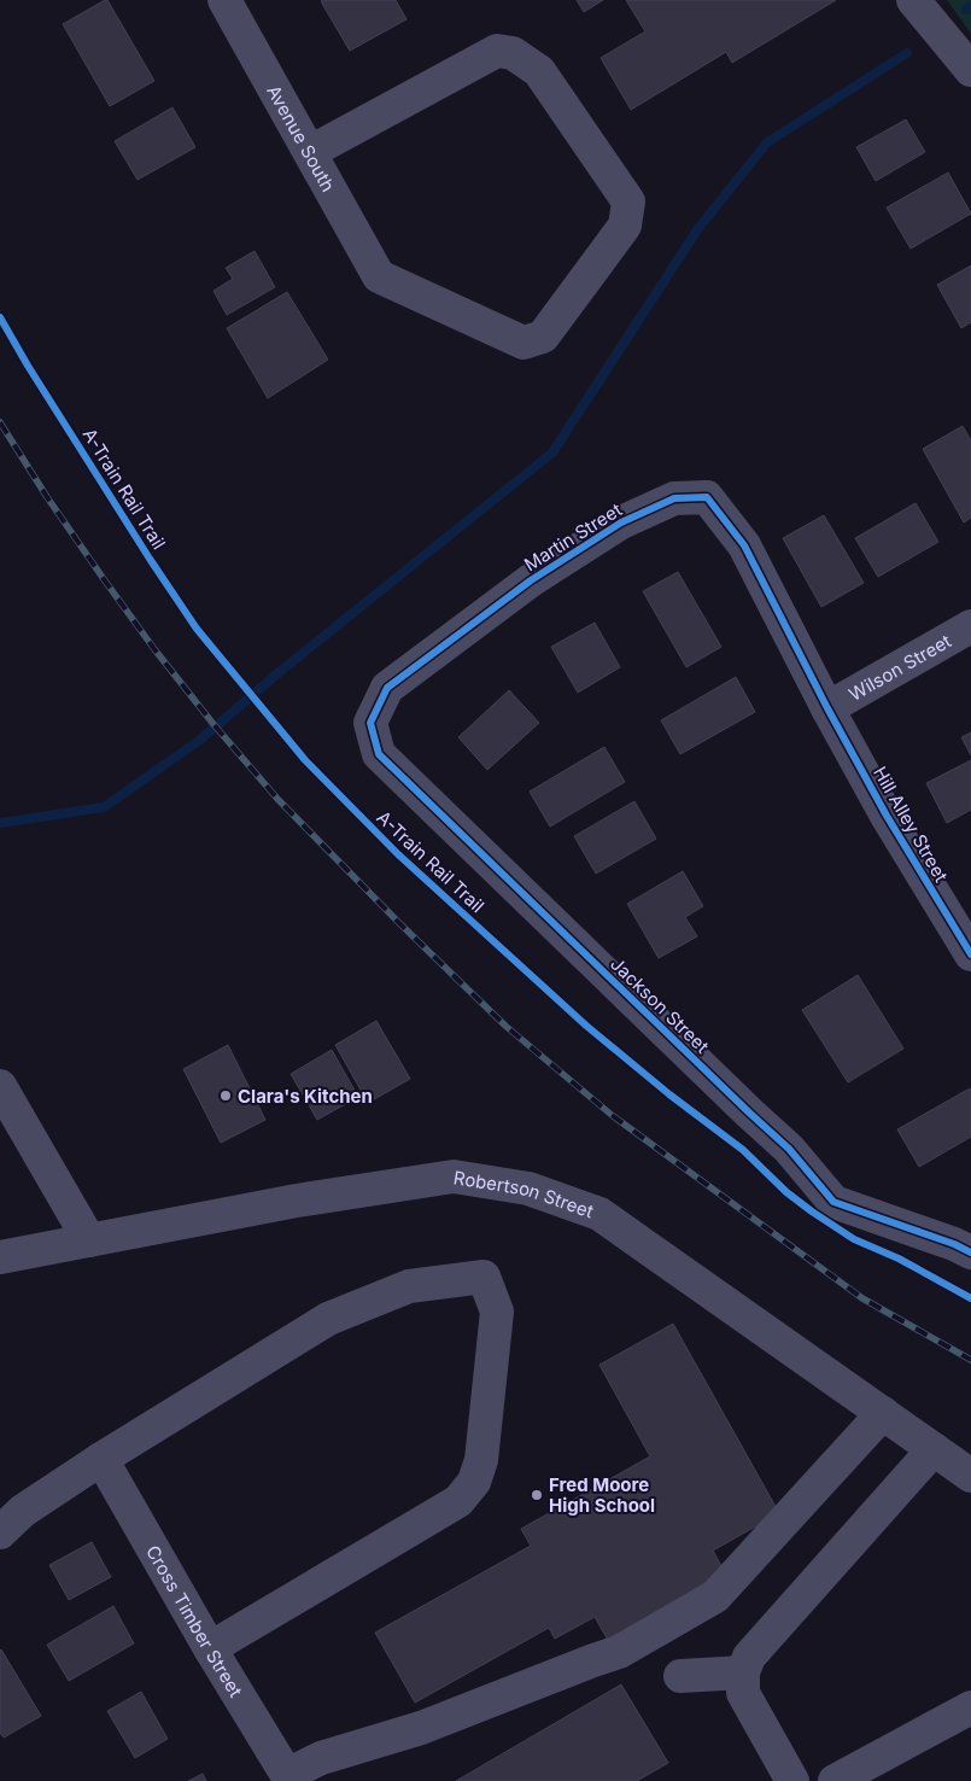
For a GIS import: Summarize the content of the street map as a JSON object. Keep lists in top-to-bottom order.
{
  "streets": {
    "street": [
      "Avenue South",
      "Martin Street",
      "Wilson Street",
      "Hill Alley Street",
      "Jackson Street",
      "Robertson Street",
      "Cross Timber Street"
    ],
    "cycle path": ["A-Train Rail Trail"]
  },
  "crossings": [
    ["Martin Street", "Wilson Street"],
    ["Martin Street", "Hill Alley Street"],
    ["Martin Street", "Jackson Street"],
    ["Wilson Street", "Hill Alley Street"]
  ],
  "places": ["Clara's Kitchen", "Fred Moore High School"]
}
